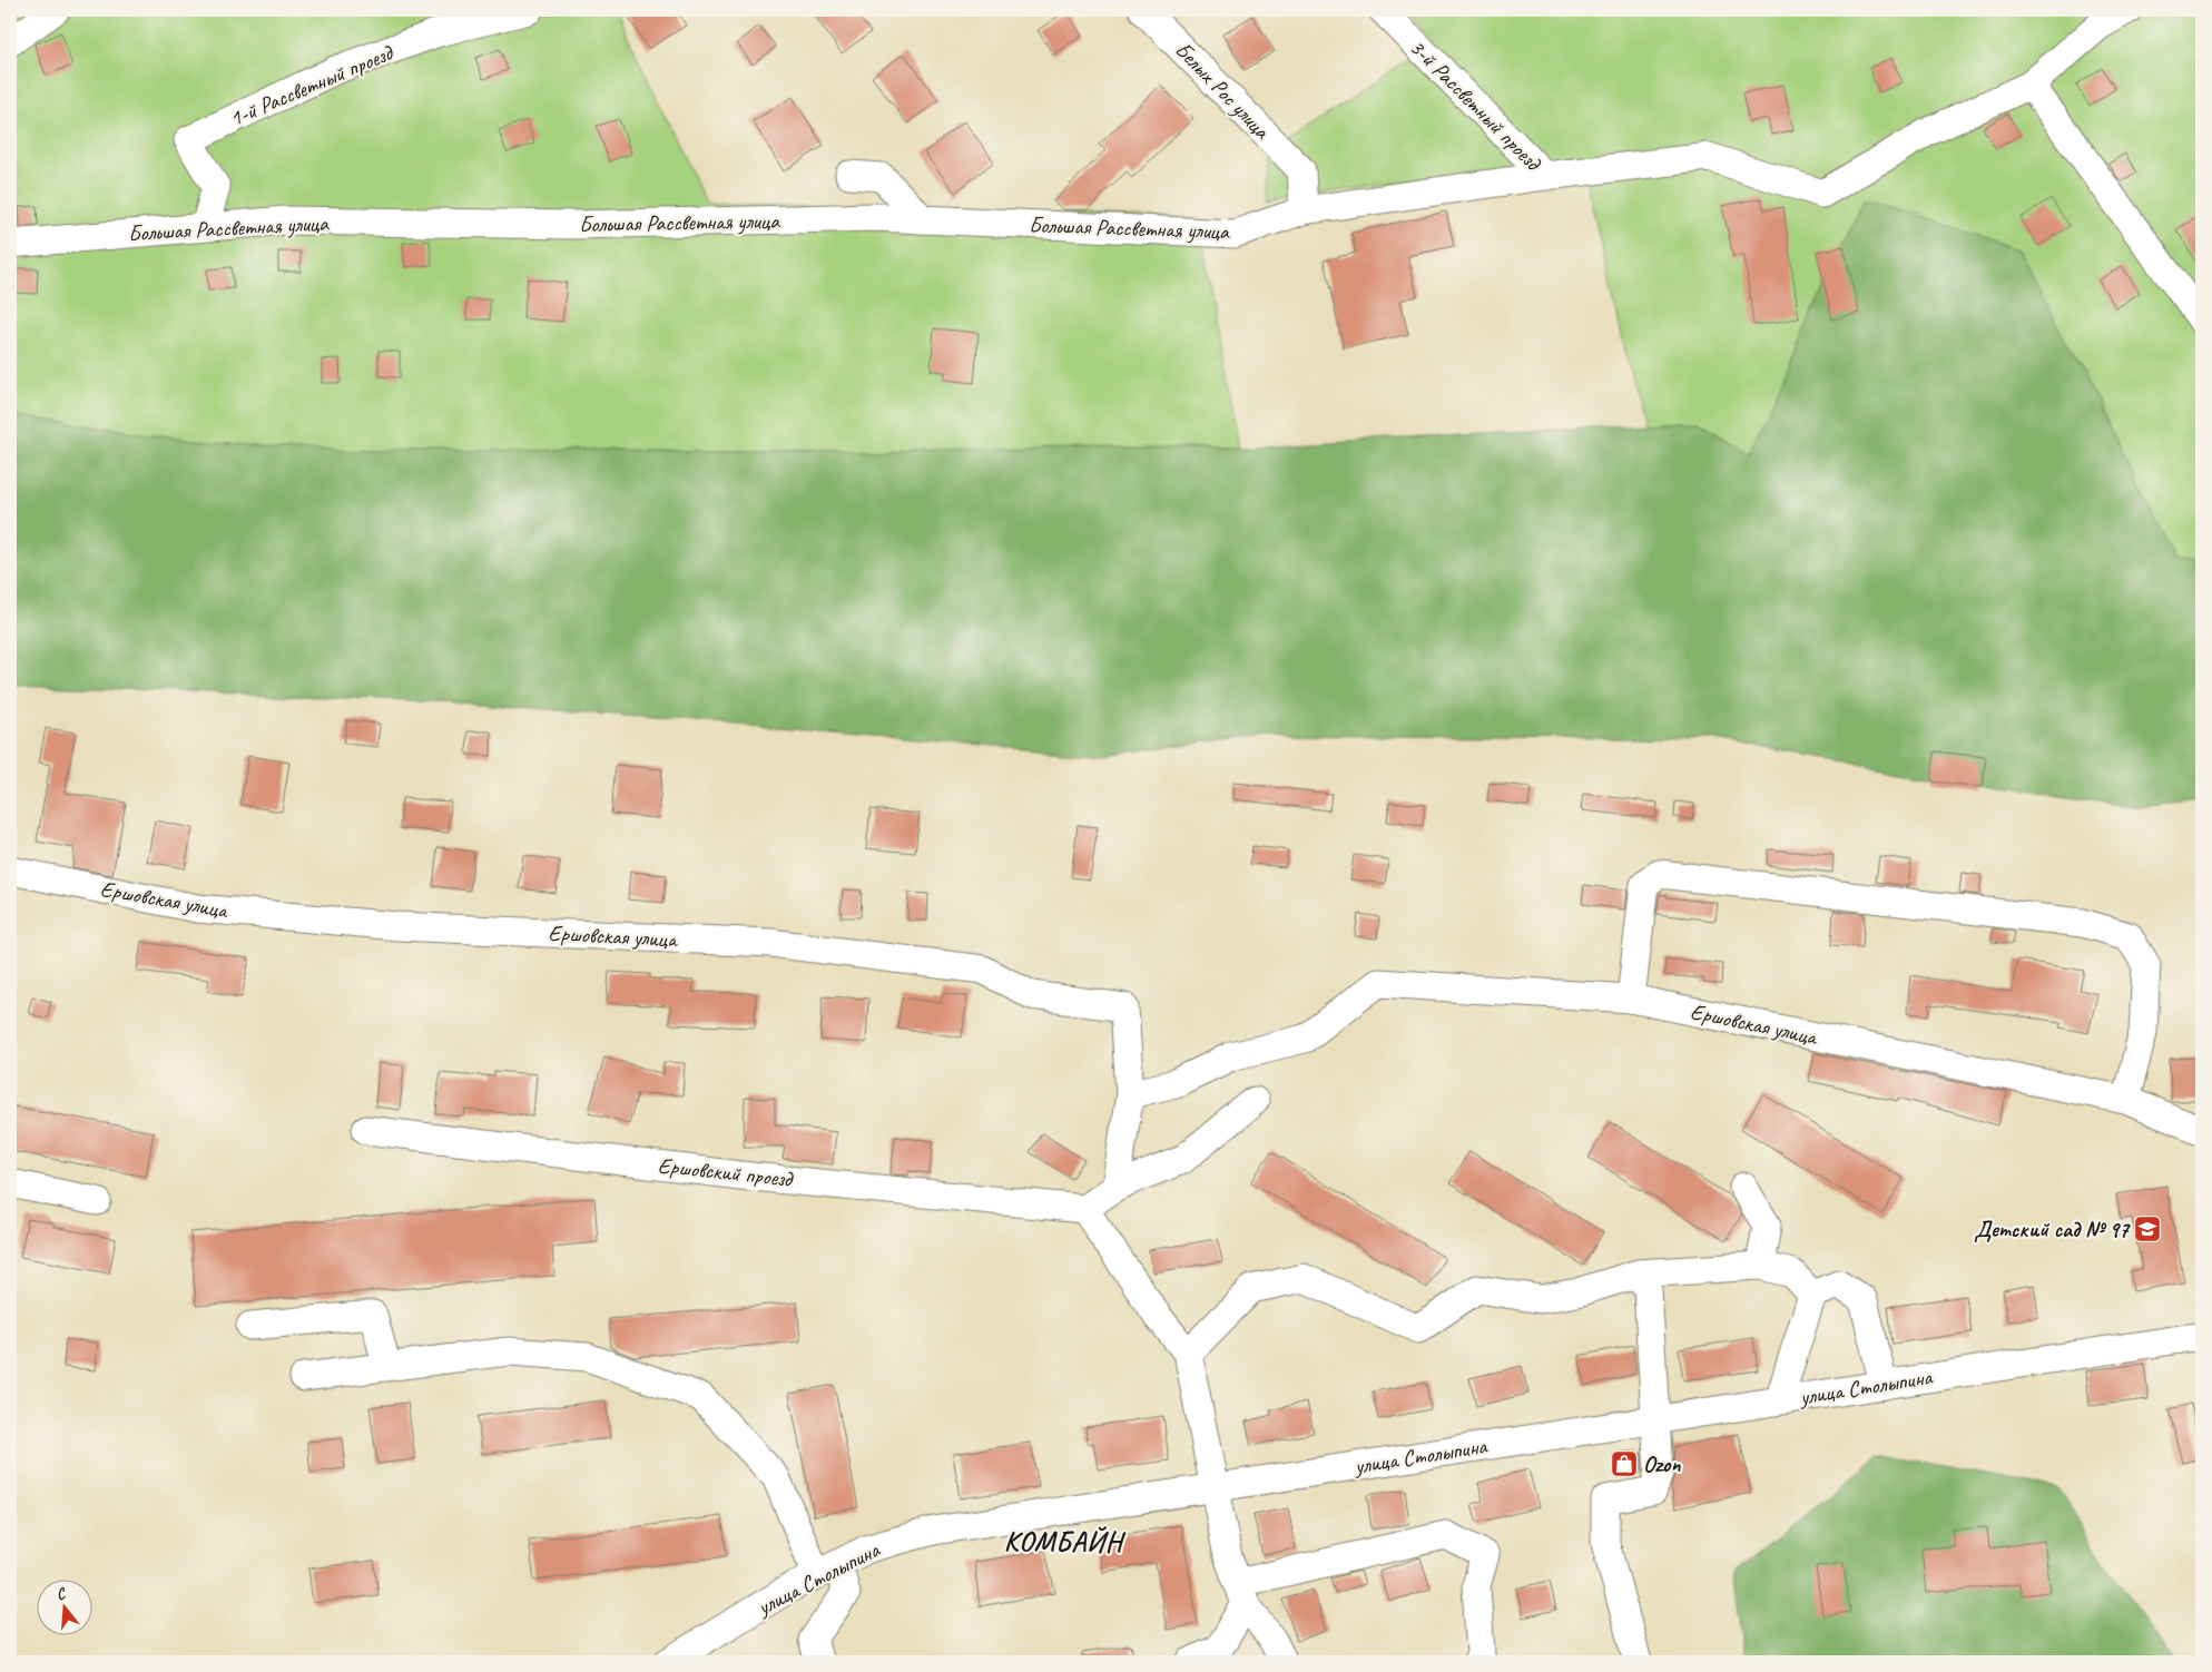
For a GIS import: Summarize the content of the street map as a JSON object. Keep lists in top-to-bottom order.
{
  "streets": {
    "street": [
      "1-й Рассветный проезд",
      "Белых Рос улица",
      "3-й Рассветный проезд",
      "Большая Рассветная улица",
      "Ершовская улица",
      "Ершовский проезд",
      "улица Столыпина"
    ]
  },
  "crossings": [
    ["1-й Рассветный проезд", "Большая Рассветная улица"],
    ["Белых Рос улица", "Большая Рассветная улица"],
    ["3-й Рассветный проезд", "Большая Рассветная улица"]
  ],
  "districts": ["КОМБАЙН"],
  "places": {
    "school or university": ["Детский сад № 97"],
    "shop": ["Ozon"]
  },
  "north": "top"
}
